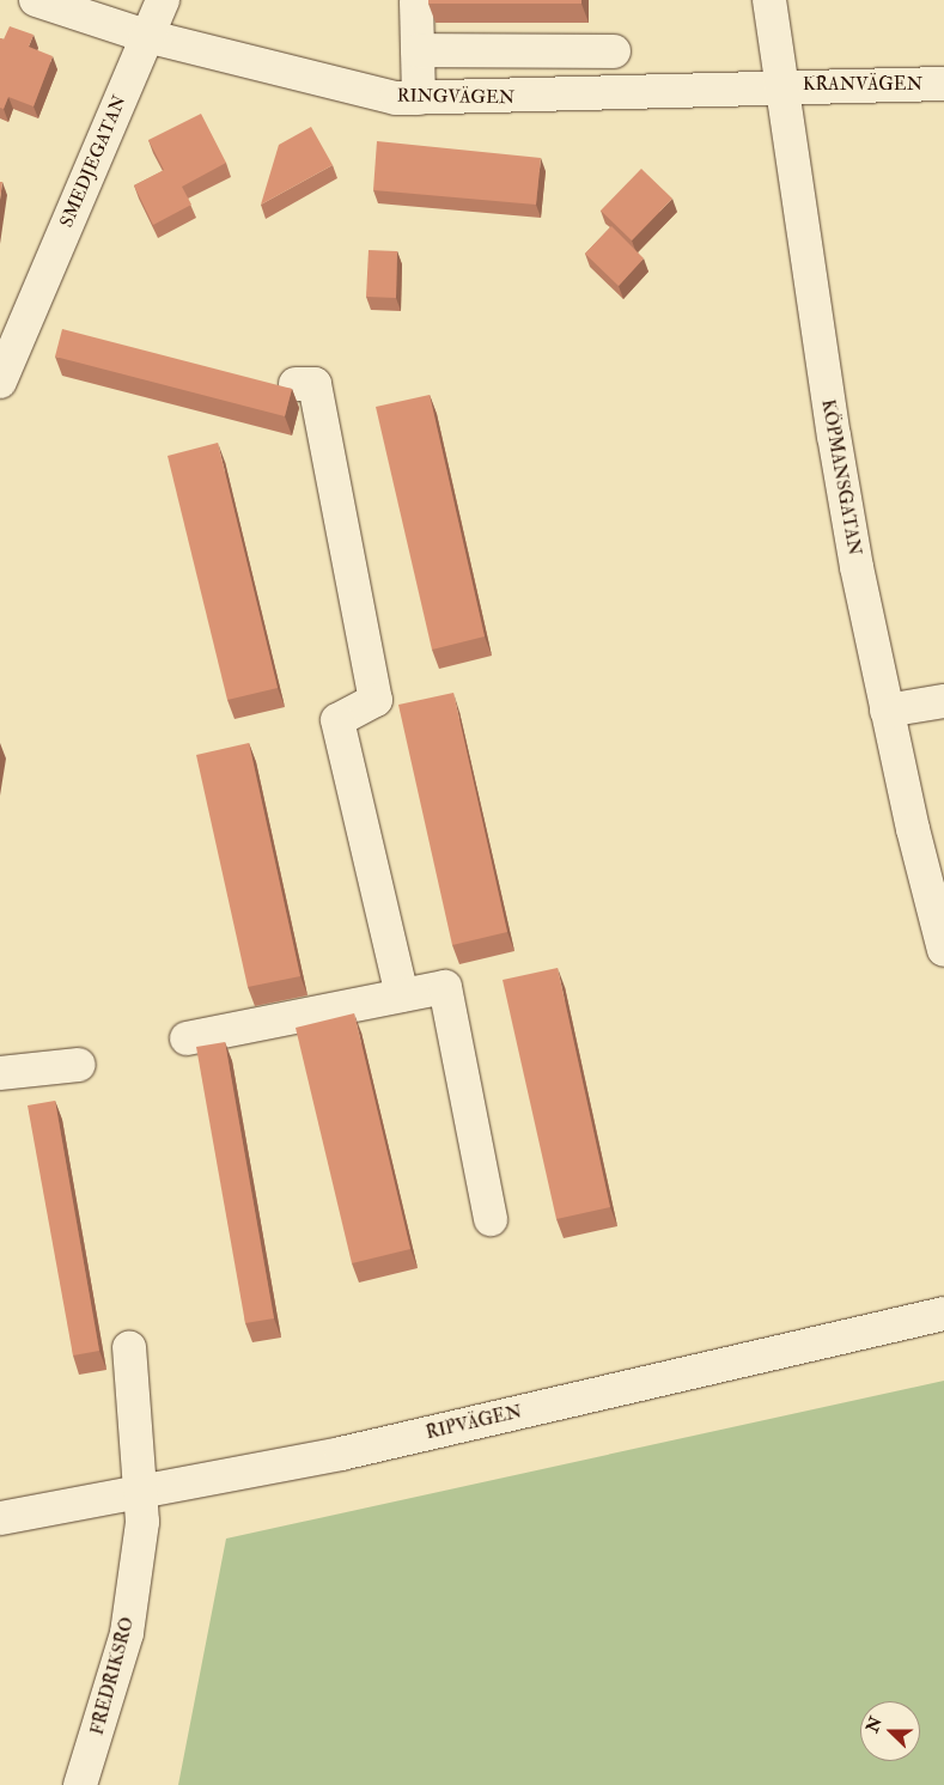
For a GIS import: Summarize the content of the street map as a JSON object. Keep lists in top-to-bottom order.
{
  "streets": {
    "street": [
      "KRANVÄGEN",
      "RINGVÄGEN",
      "SMEDJEGATAN",
      "KÖPMANSGATAN",
      "RIPVÄGEN",
      "FREDRIKSRO"
    ]
  },
  "crossings": [
    ["KRANVÄGEN", "RINGVÄGEN"],
    ["KRANVÄGEN", "KÖPMANSGATAN"],
    ["RINGVÄGEN", "SMEDJEGATAN"],
    ["RINGVÄGEN", "KÖPMANSGATAN"],
    ["RIPVÄGEN", "FREDRIKSRO"]
  ],
  "north": "left"
}
